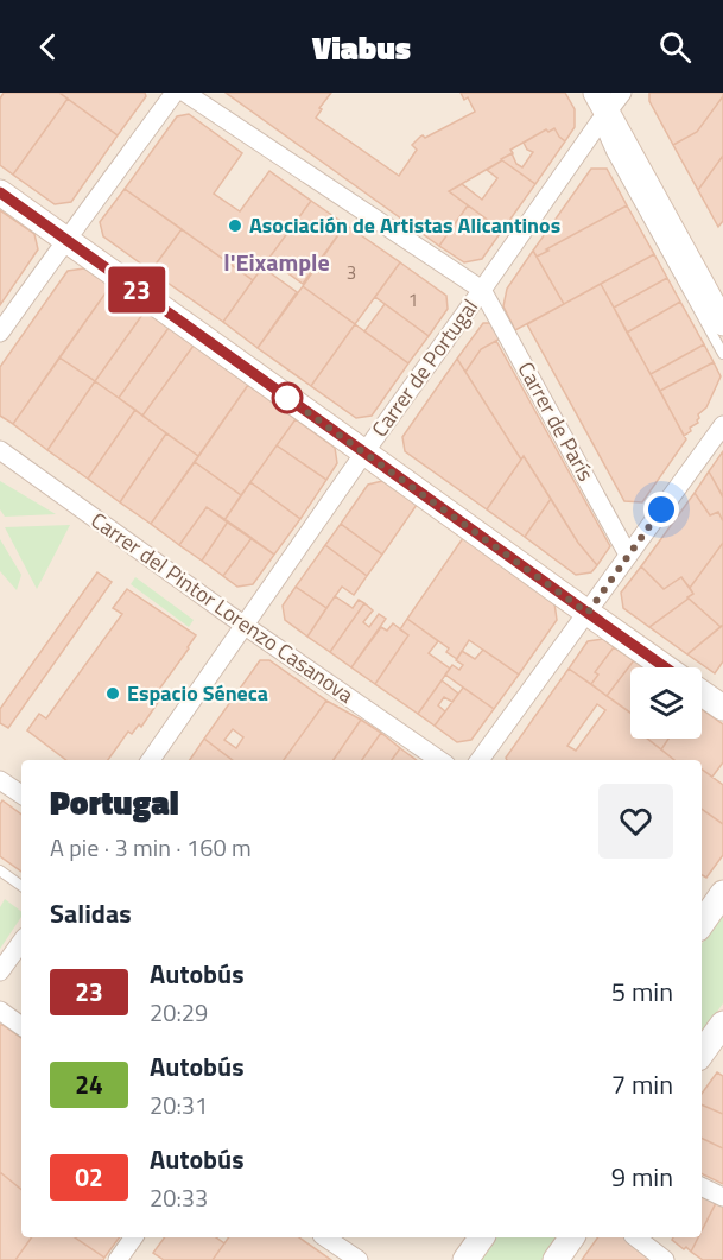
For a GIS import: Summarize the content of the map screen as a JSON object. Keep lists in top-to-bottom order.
{
  "streets": {
    "street": ["Carrer de Portugal", "Carrer de París", "Carrer del Pintor Lorenzo Casanova"]
  },
  "crossings": [
    ["Carrer de Portugal", "Carrer de París"],
    ["Carrer de Portugal", "Carrer del Pintor Lorenzo Casanova"]
  ],
  "districts": ["l'Eixample"],
  "places": ["Asociación de Artistas Alicantinos", "Espacio Séneca"],
  "lines": ["bus line 23"],
  "house_numbers": ["3", "1"],
  "page": {
    "header": "Viabus",
    "on_map": "23",
    "heading": [
      ["Portugal", "A pie · 3 min · 160 m"],
      "Salidas"
    ],
    "list": [
      {
        "mark": "23",
        "name": "Autobús",
        "note": "20:29",
        "value": "5 min"
      },
      {
        "mark": "24",
        "name": "Autobús",
        "note": "20:31",
        "value": "7 min"
      },
      {
        "mark": "02",
        "name": "Autobús",
        "note": "20:33",
        "value": "9 min"
      }
    ]
  }
}
